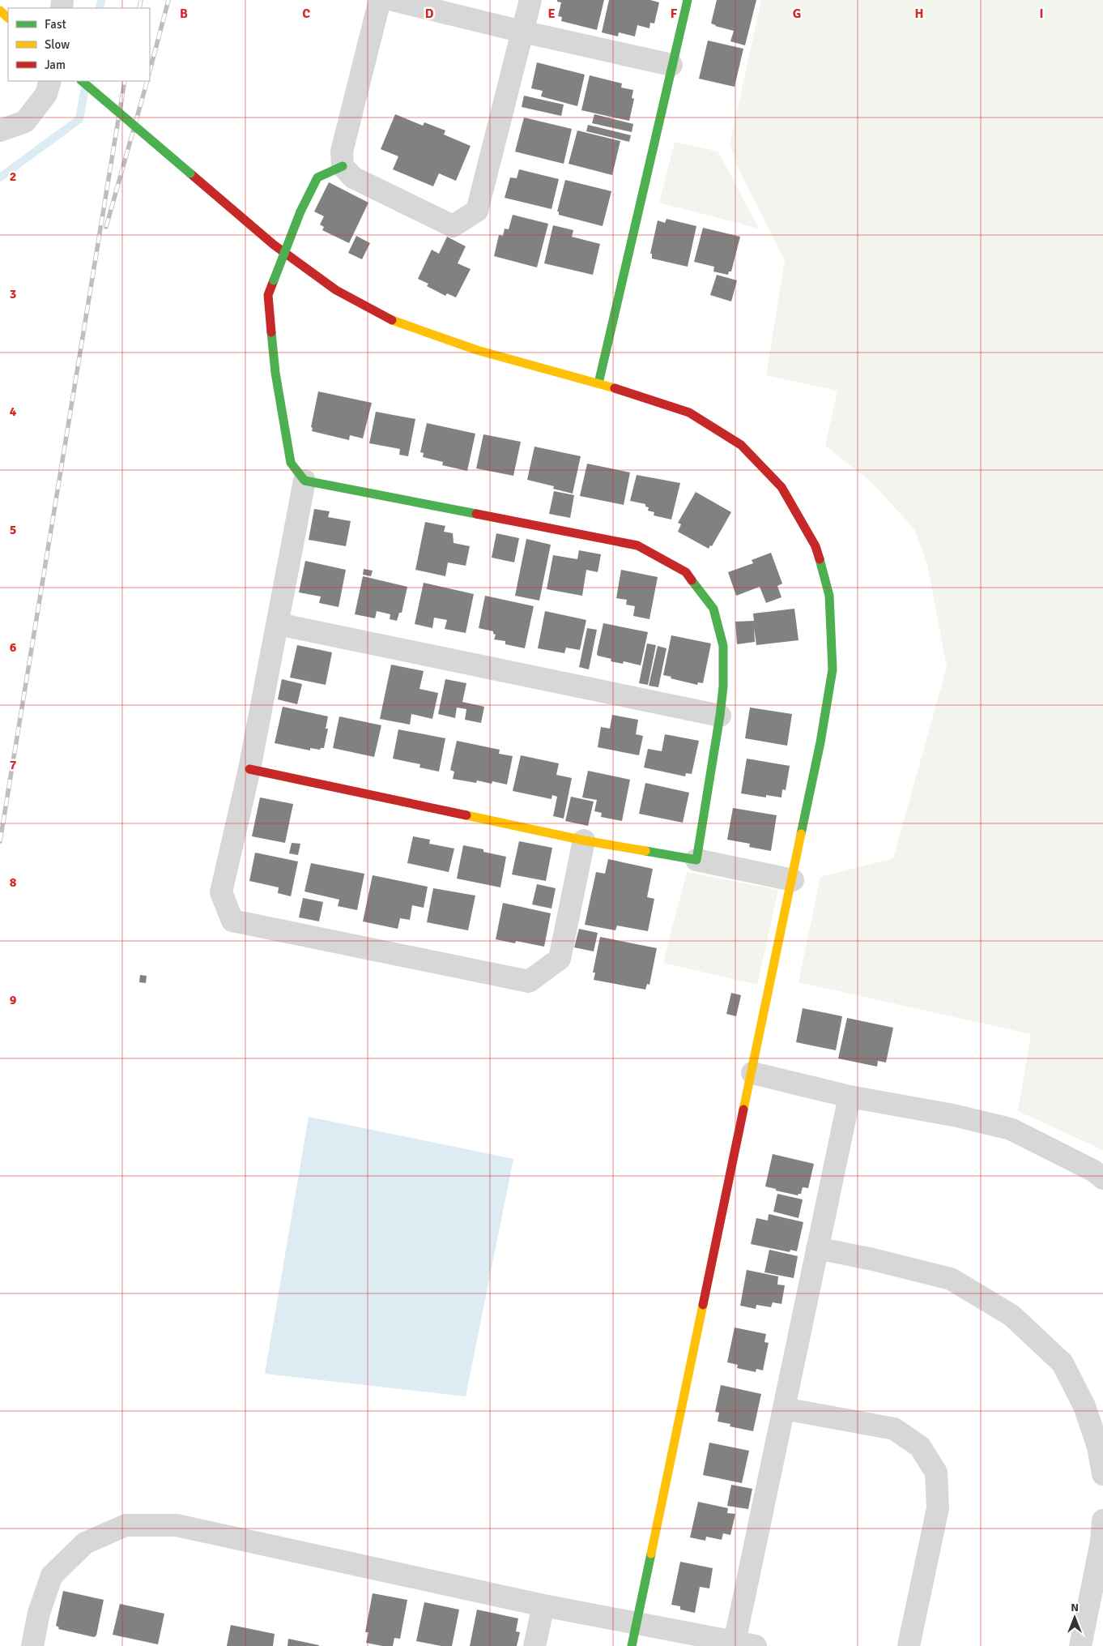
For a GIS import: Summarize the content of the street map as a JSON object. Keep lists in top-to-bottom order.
{
  "legend": ["Fast", "Slow", "Jam"],
  "north": "top",
  "grid": {
    "columns": [
      "B",
      "C",
      "D",
      "E",
      "F",
      "G",
      "H",
      "I"
    ],
    "rows": [
      "2",
      "3",
      "4",
      "5",
      "6",
      "7",
      "8",
      "9"
    ]
  }
}
